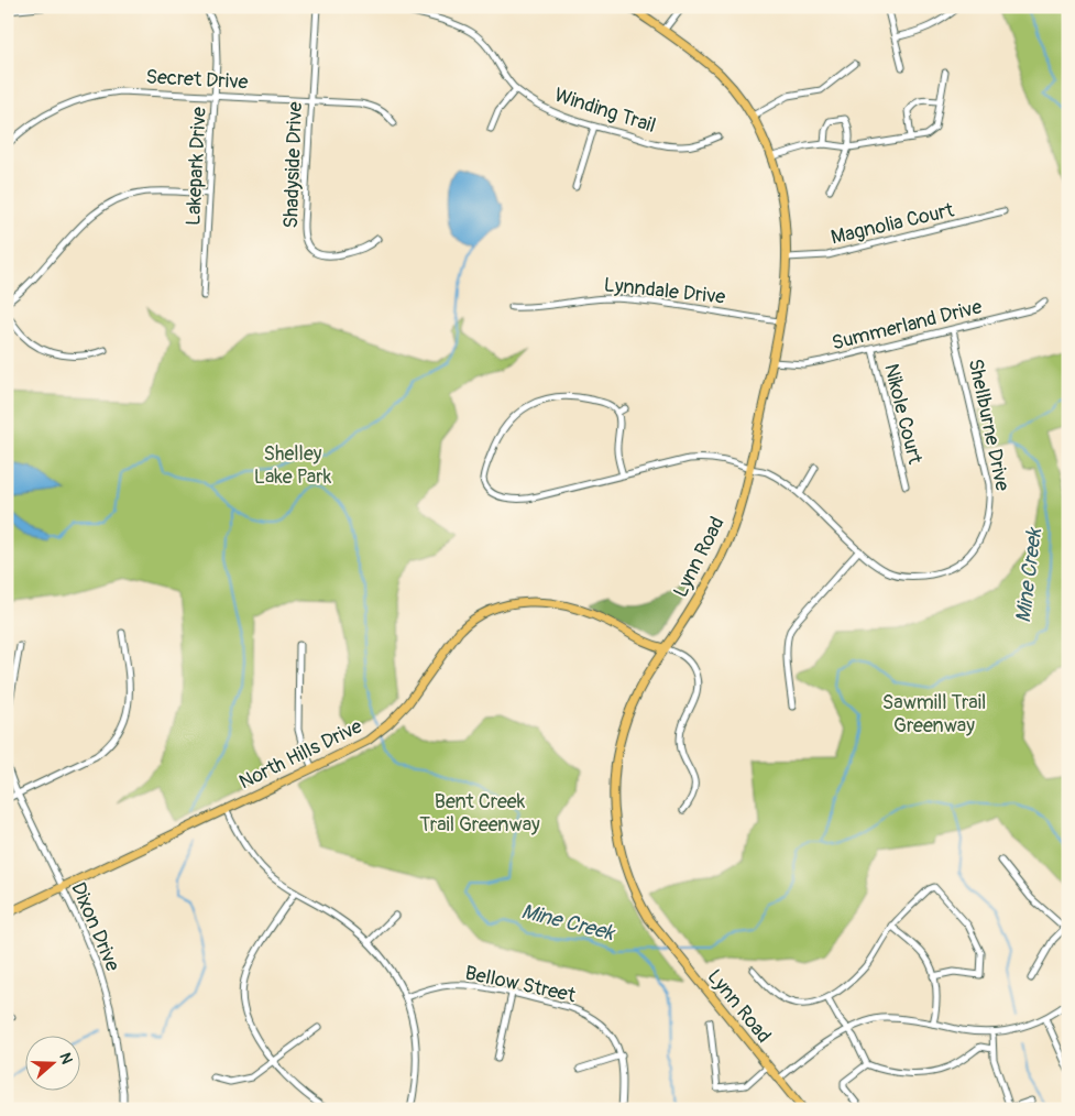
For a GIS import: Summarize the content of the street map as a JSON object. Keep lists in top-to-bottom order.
{
  "streets": {
    "main road": ["Lynn Road", "North Hills Drive"],
    "street": [
      "Secret Drive",
      "Winding Trail",
      "Shadyside Drive",
      "Lakepark Drive",
      "Magnolia Court",
      "Lynndale Drive",
      "Summerland Drive",
      "Nikole Court",
      "Shellburne Drive",
      "Dixon Drive",
      "Bellow Street"
    ]
  },
  "crossings": [
    ["Secret Drive", "Shadyside Drive"],
    ["Secret Drive", "Lakepark Drive"],
    ["Magnolia Court", "Lynn Road"],
    ["Lynndale Drive", "Lynn Road"],
    ["Summerland Drive", "Nikole Court"],
    ["Summerland Drive", "Shellburne Drive"],
    ["Summerland Drive", "Lynn Road"],
    ["Shellburne Drive", "Lynn Road"],
    ["Lynn Road", "North Hills Drive"],
    ["North Hills Drive", "Dixon Drive"]
  ],
  "water": ["Mine Creek"],
  "parks": ["Shelley Lake Park", "Sawmill Trail Greenway", "Bent Creek Trail Greenway"],
  "north": "right"
}
